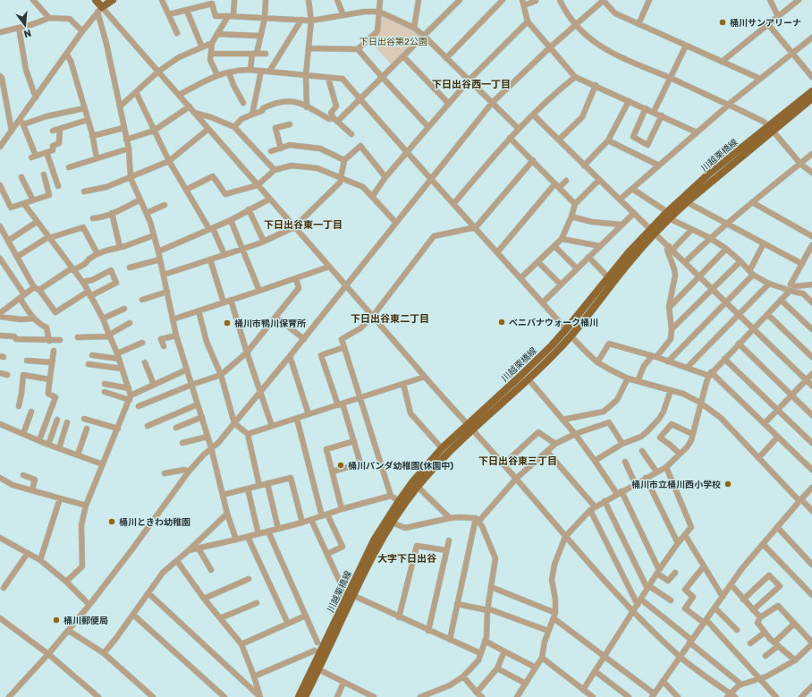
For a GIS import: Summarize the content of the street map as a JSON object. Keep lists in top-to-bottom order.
{
  "streets": {
    "main road": ["川越栗橋線"]
  },
  "districts": [
    "下日出谷西一丁目",
    "下日出谷東一丁目",
    "下日出谷東二丁目",
    "下日出谷東三丁目",
    "大字下日出谷"
  ],
  "parks": ["下日出谷第2公園"],
  "places": [
    "桶川サンアリーナ",
    "ベニバナウォーク桶川",
    "桶川市鴨川保育所",
    "桶川パンダ幼稚園(休園中)",
    "桶川市立桶川西小学校",
    "桶川ときわ幼稚園",
    "桶川郵便局"
  ],
  "north": "bottom"
}
